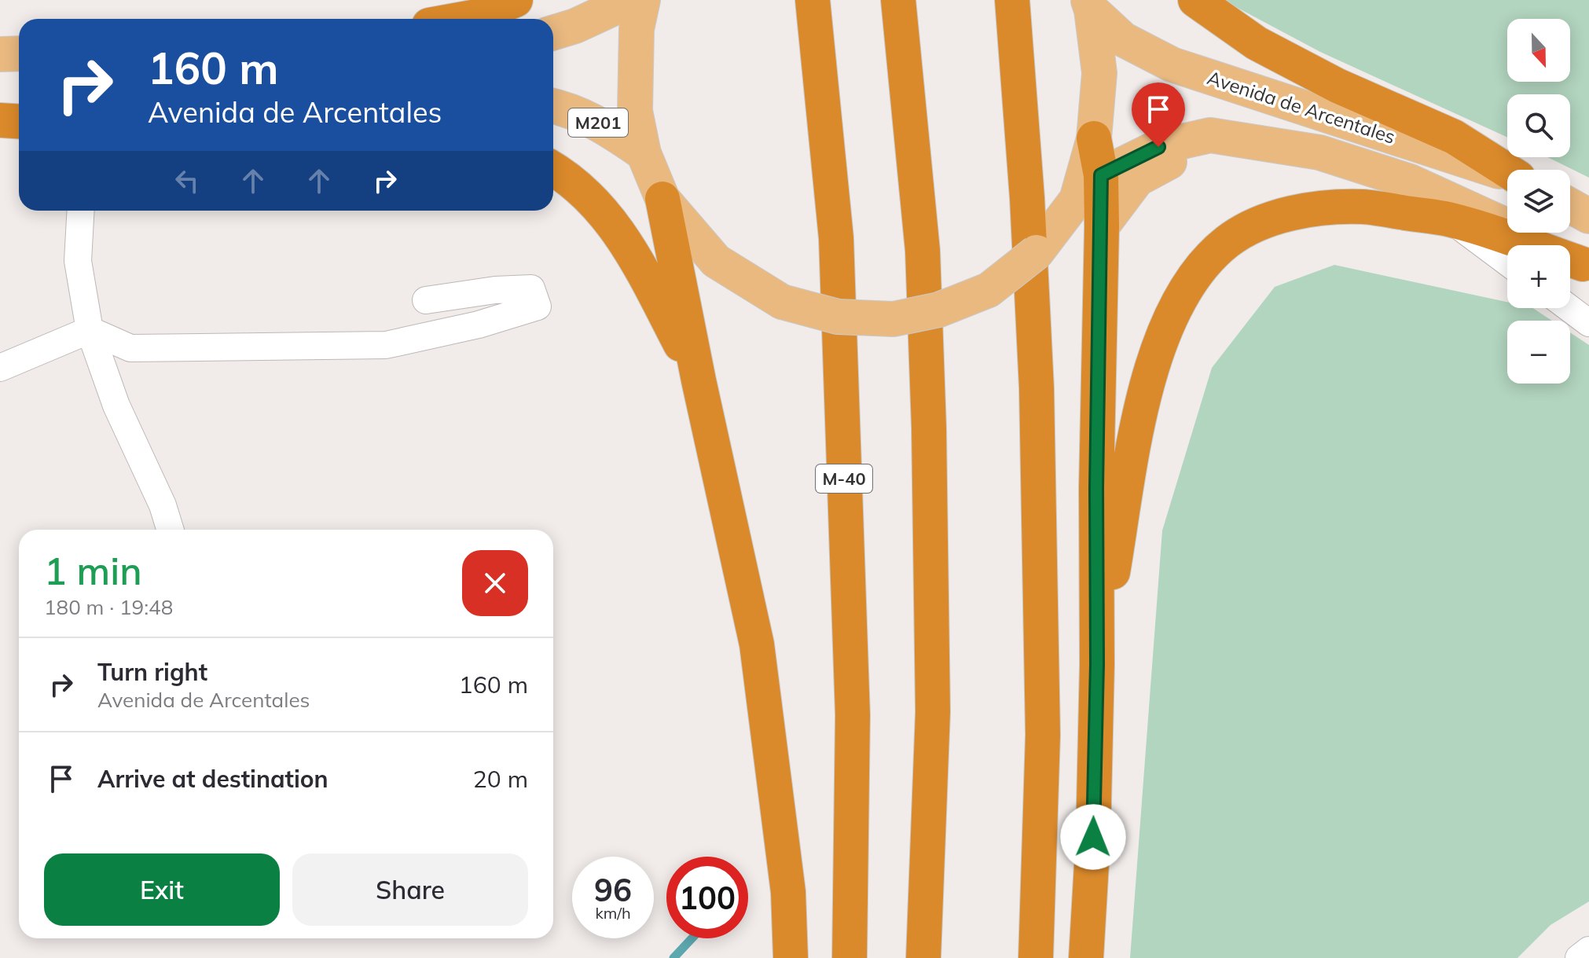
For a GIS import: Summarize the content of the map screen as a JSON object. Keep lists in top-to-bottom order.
{
  "streets": {
    "highway": ["M-40"],
    "main road": ["Avenida de Arcentales", "M201"]
  },
  "north": "bottom",
  "page": {
    "map_buttons": ["+", "−"],
    "turn": ["160 m", "Avenida de Arcentales"],
    "heading": ["1 min", "180 m · 19:48"],
    "list": [
      {
        "name": "Turn right",
        "note": "Avenida de Arcentales",
        "value": "160 m"
      },
      {
        "name": "Arrive at destination",
        "value": "20 m"
      }
    ],
    "buttons": ["Exit", "Share"],
    "speed": "96 km/h",
    "limit": "100"
  }
}
